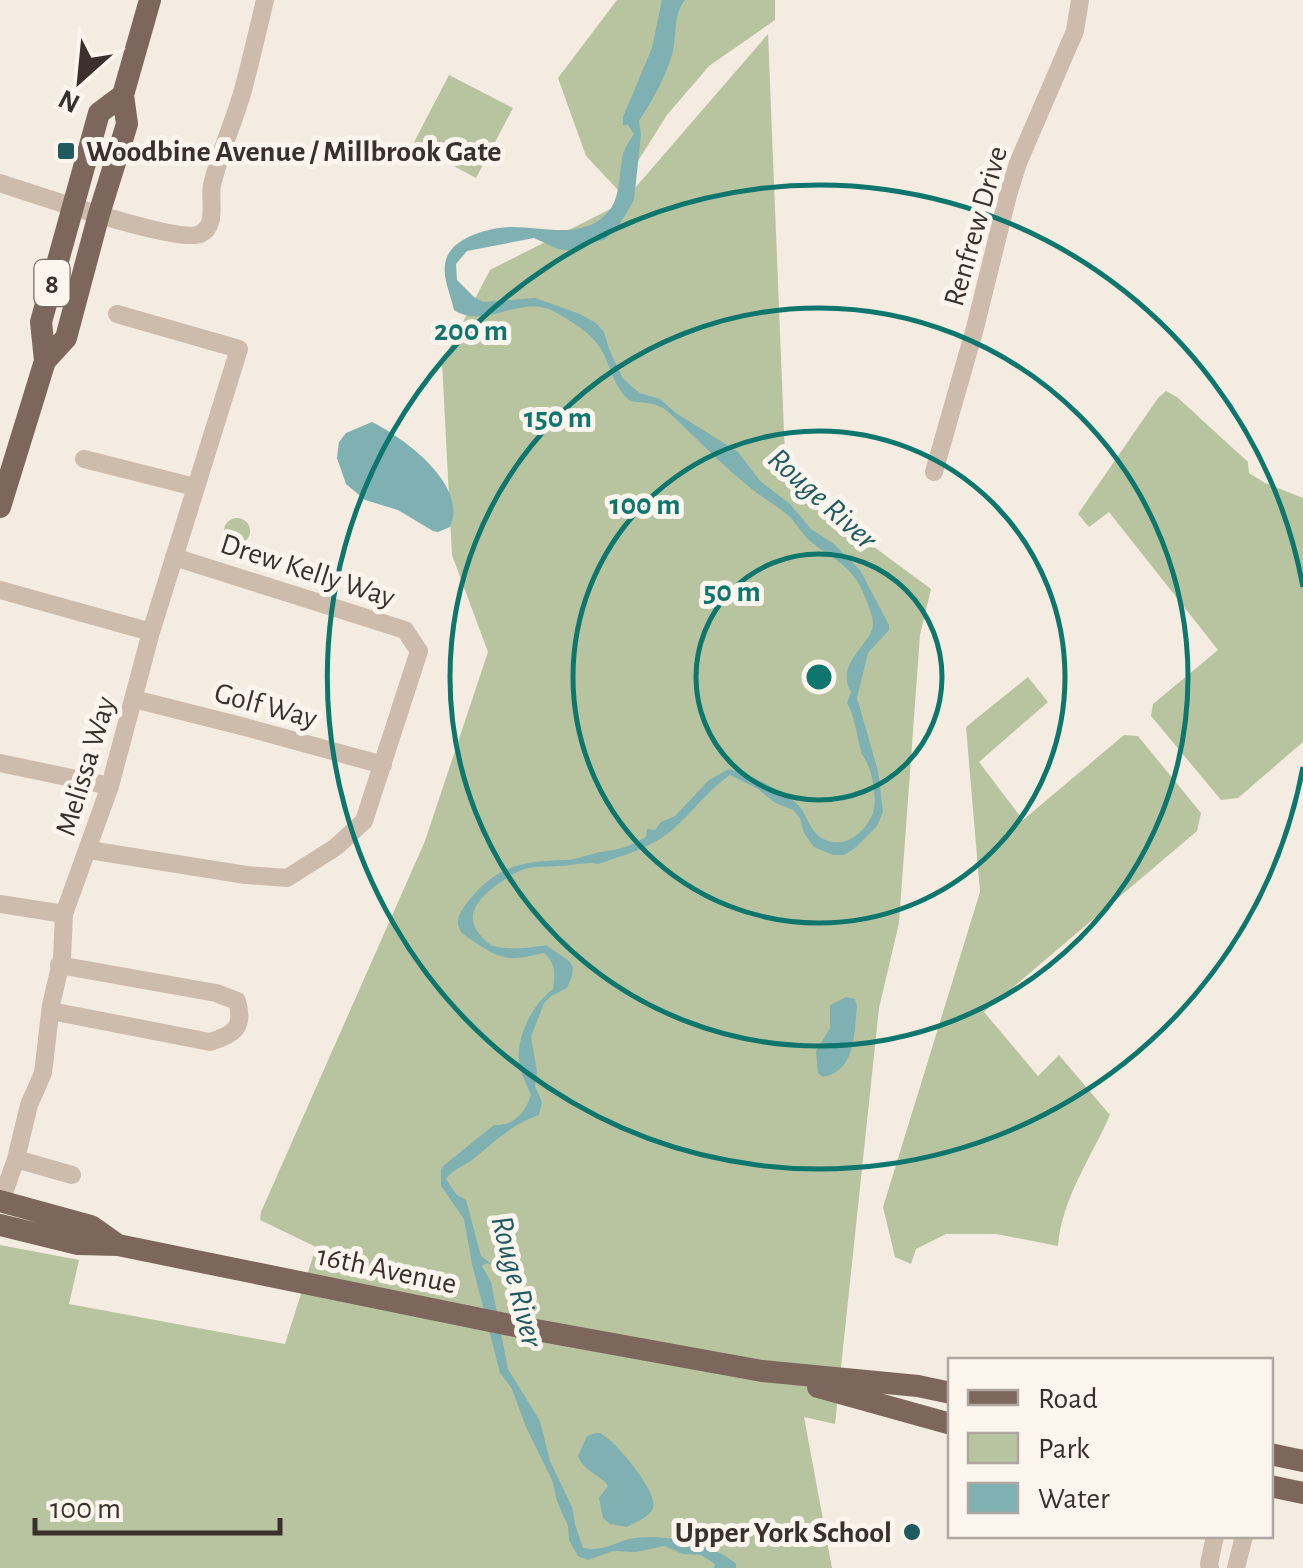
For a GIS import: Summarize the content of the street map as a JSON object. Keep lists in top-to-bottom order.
{
  "streets": {
    "main road": ["8", "16th Avenue"],
    "street": [
      "Renfrew Drive",
      "Drew Kelly Way",
      "Golf Way",
      "Melissa Way"
    ]
  },
  "crossings": [
    ["Drew Kelly Way", "Golf Way"],
    ["Drew Kelly Way", "Melissa Way"],
    ["Golf Way", "Melissa Way"],
    ["Melissa Way", "16th Avenue"]
  ],
  "water": ["Rouge River"],
  "places": {
    "transit": ["Woodbine Avenue / Millbrook Gate"],
    "other": ["Upper York School"]
  },
  "legend": ["Road", "Park", "Water"],
  "scale_bar": "100 m",
  "north": "bottom left",
  "rings": [
    "200 m",
    "150 m",
    "100 m",
    "50 m"
  ]
}
